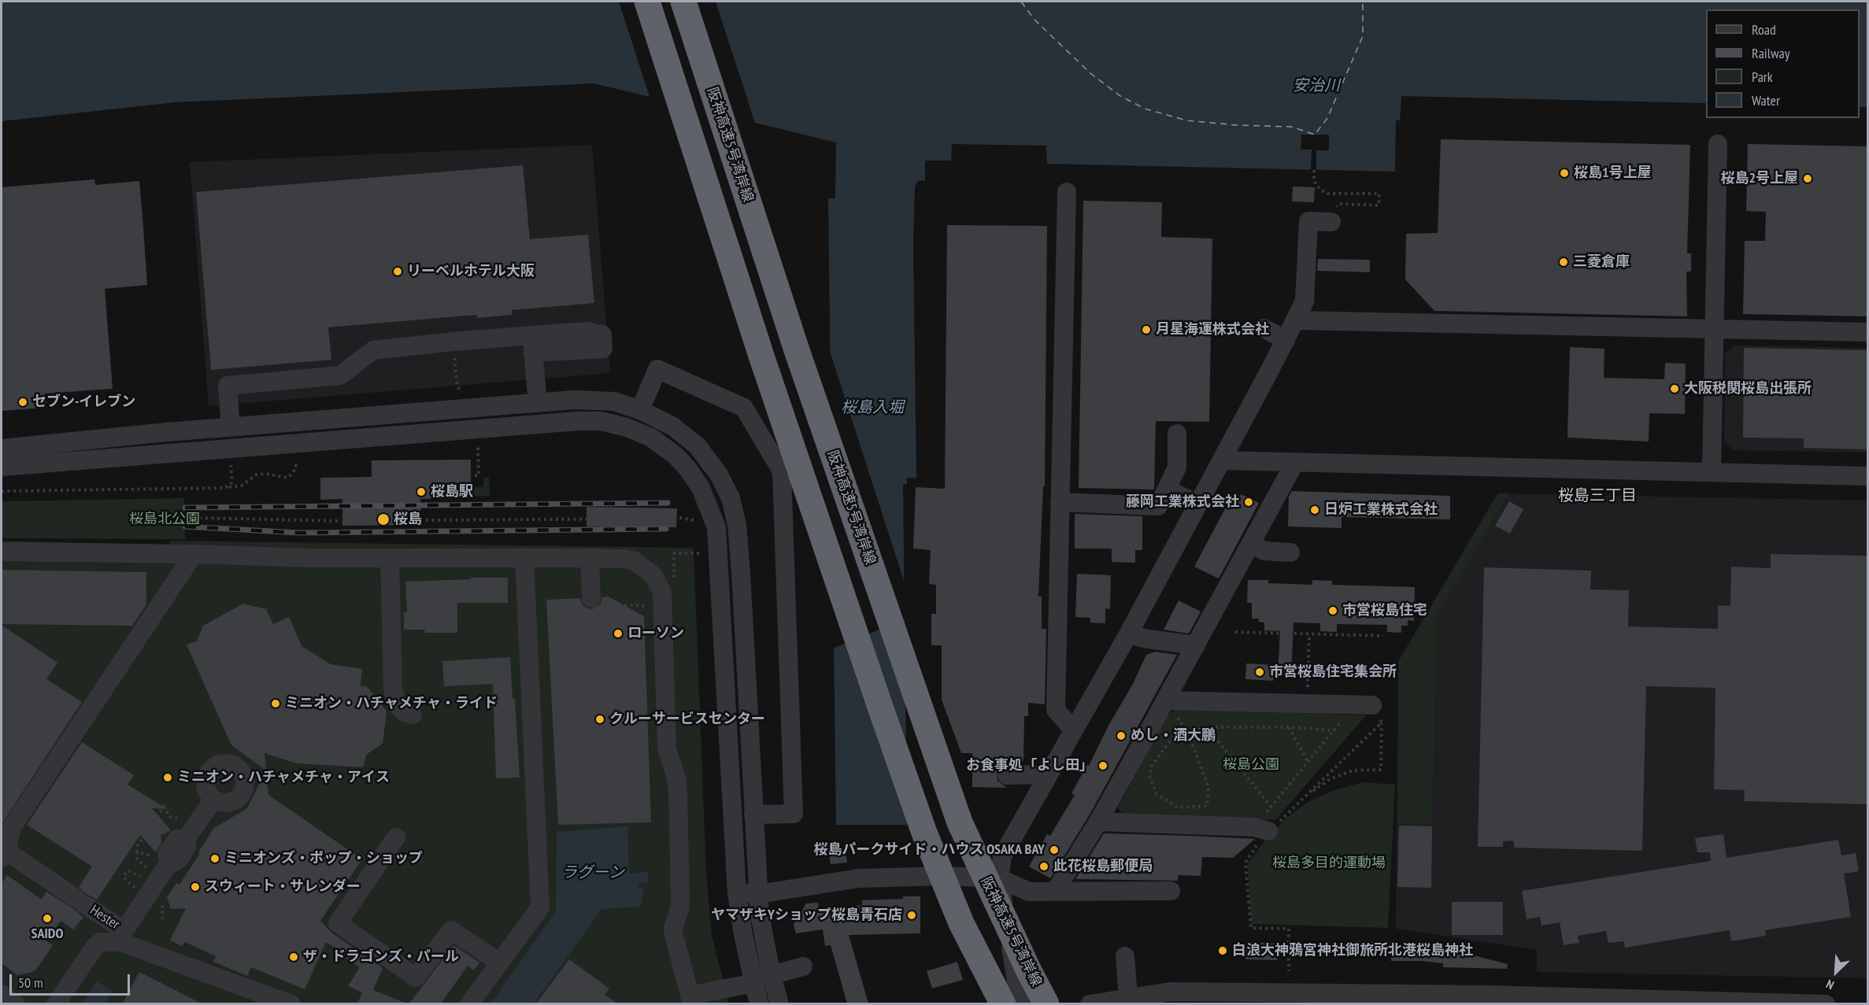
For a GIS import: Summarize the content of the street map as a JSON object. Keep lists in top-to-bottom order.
{
  "streets": {
    "highway": ["阪神高速5号湾岸線"],
    "street": ["Hester"]
  },
  "districts": ["桜島三丁目"],
  "water": ["安治川", "桜島入堀", "ラグーン"],
  "parks": ["桜島北公園", "桜島公園", "桜島多目的運動場"],
  "places": [
    "桜島1号上屋",
    "桜島2号上屋",
    "三菱倉庫",
    "リーベルホテル大阪",
    "月星海運株式会社",
    "大阪税関桜島出張所",
    "セブン-イレブン",
    "桜島駅",
    "藤岡工業株式会社",
    "日炉工業株式会社",
    "桜島",
    "市営桜島住宅",
    "ローソン",
    "市営桜島住宅集会所",
    "ミニオン・ハチャメチャ・ライド",
    "クルーサービスセンター",
    "めし・酒大鵬",
    "お食事処「よし田」",
    "ミニオン・ハチャメチャ・アイス",
    "桜島パークサイド・ハウス OSAKA BAY",
    "ミニオンズ・ポップ・ショップ",
    "此花桜島郵便局",
    "スウィート・サレンダー",
    "ヤマザキYショップ桜島青石店",
    "SAIDO",
    "白浪大神鴉宮神社御旅所北港桜島神社",
    "ザ・ドラゴンズ・パール"
  ],
  "legend": [
    "Road",
    "Railway",
    "Park",
    "Water"
  ],
  "scale_bar": "50 m",
  "north": "bottom left"
}
